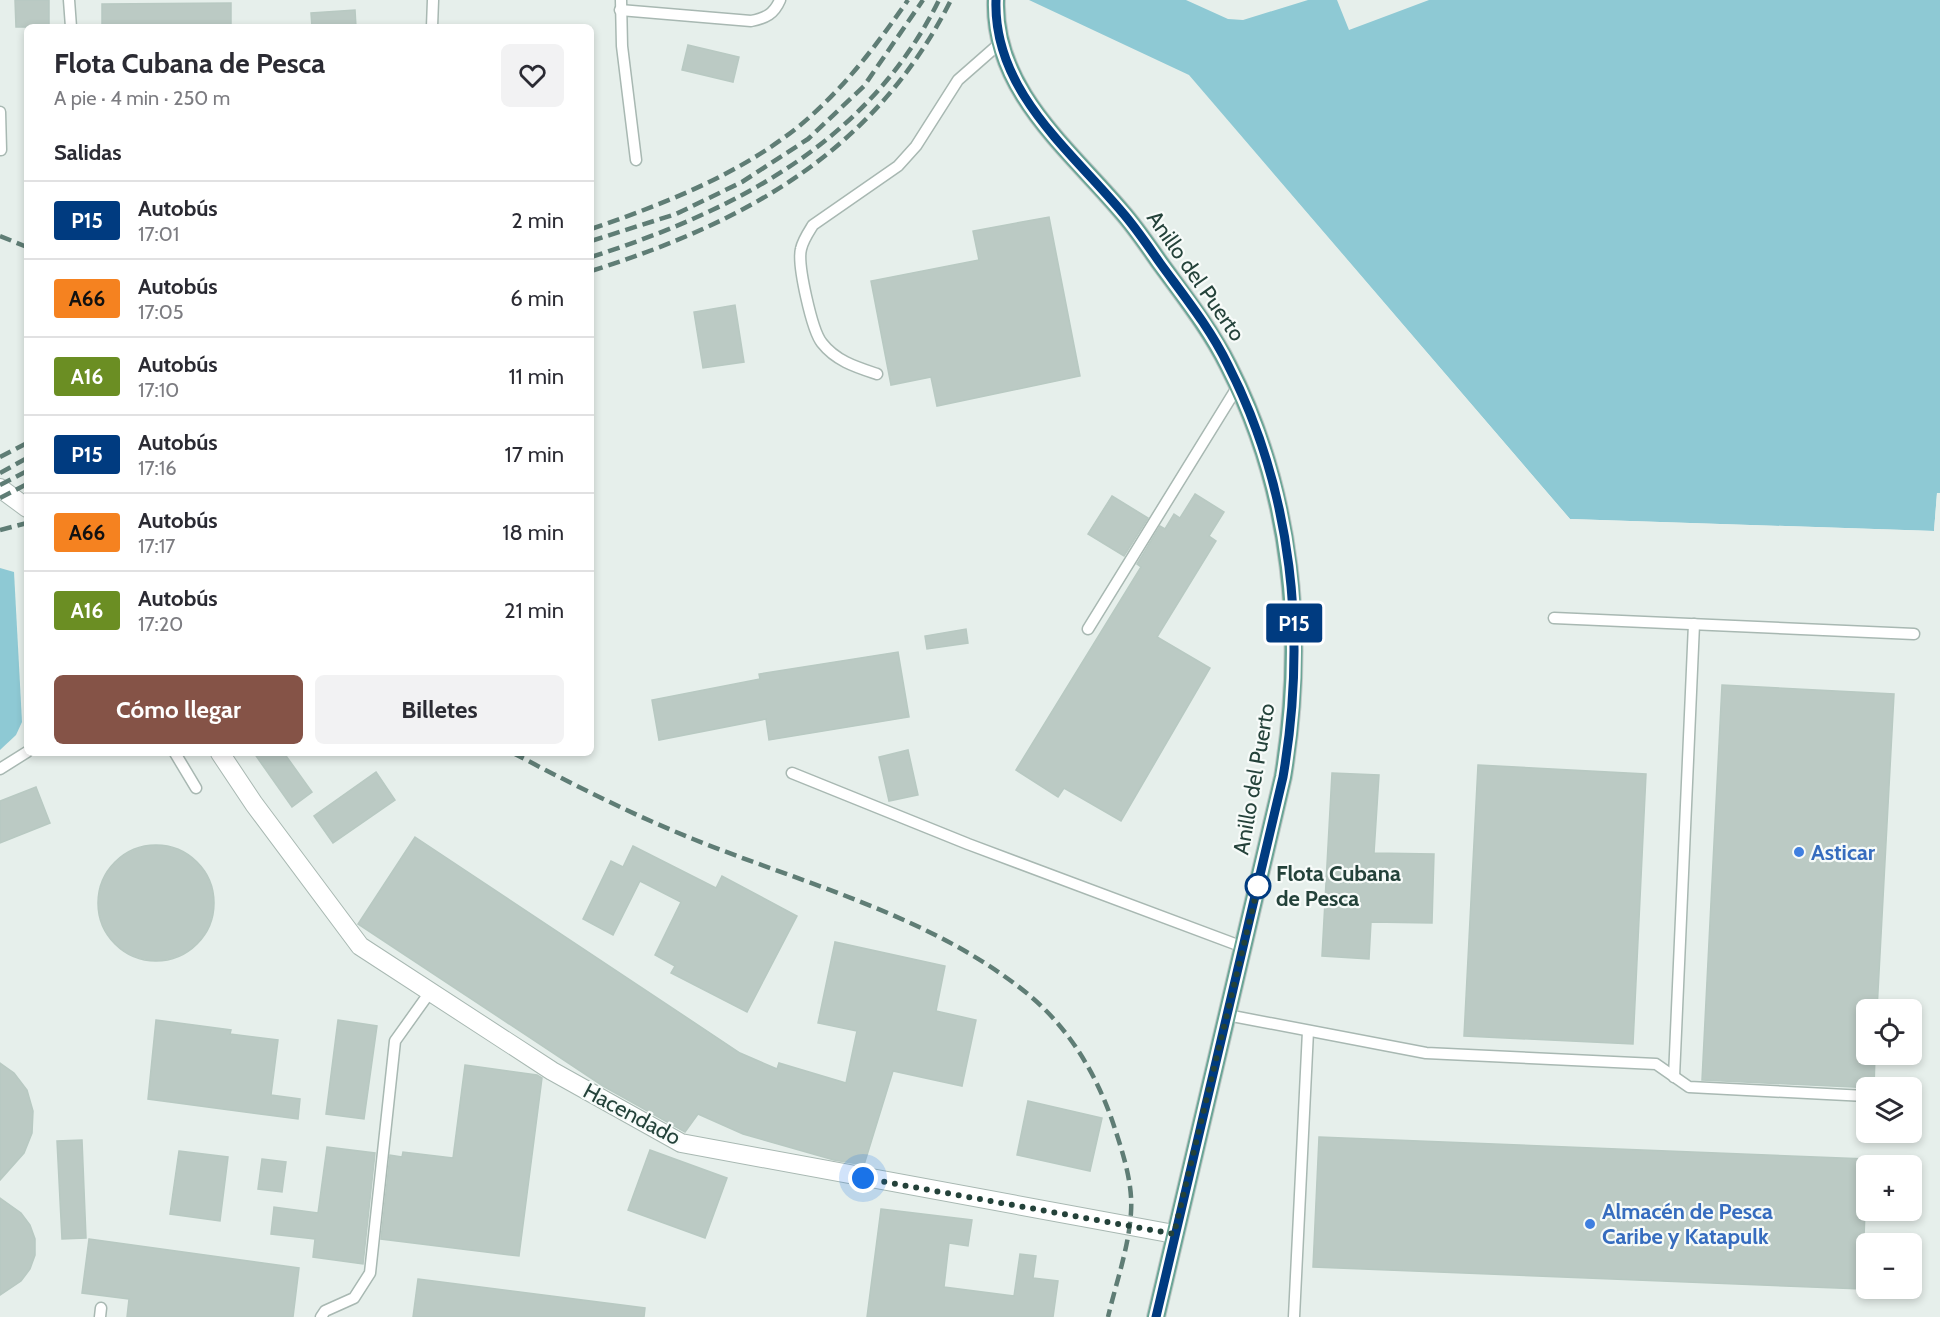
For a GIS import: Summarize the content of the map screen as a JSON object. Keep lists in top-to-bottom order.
{
  "streets": {
    "main road": ["Anillo del Puerto"],
    "street": ["Hacendado"]
  },
  "crossings": [
    ["Anillo del Puerto", "Hacendado"]
  ],
  "places": ["Asticar", "Flota Cubana de Pesca", "Almacén de Pesca Caribe y Katapulk"],
  "lines": ["bus line P15"],
  "page": {
    "on_map": "P15",
    "heading": [
      ["Flota Cubana de Pesca", "A pie · 4 min · 250 m"],
      "Salidas"
    ],
    "list": [
      {
        "mark": "P15",
        "name": "Autobús",
        "note": "17:01",
        "value": "2 min"
      },
      {
        "mark": "A66",
        "name": "Autobús",
        "note": "17:05",
        "value": "6 min"
      },
      {
        "mark": "A16",
        "name": "Autobús",
        "note": "17:10",
        "value": "11 min"
      },
      {
        "mark": "P15",
        "name": "Autobús",
        "note": "17:16",
        "value": "17 min"
      },
      {
        "mark": "A66",
        "name": "Autobús",
        "note": "17:17",
        "value": "18 min"
      },
      {
        "mark": "A16",
        "name": "Autobús",
        "note": "17:20",
        "value": "21 min"
      }
    ],
    "buttons": ["Cómo llegar", "Billetes"],
    "map_buttons": ["+", "−"]
  }
}
